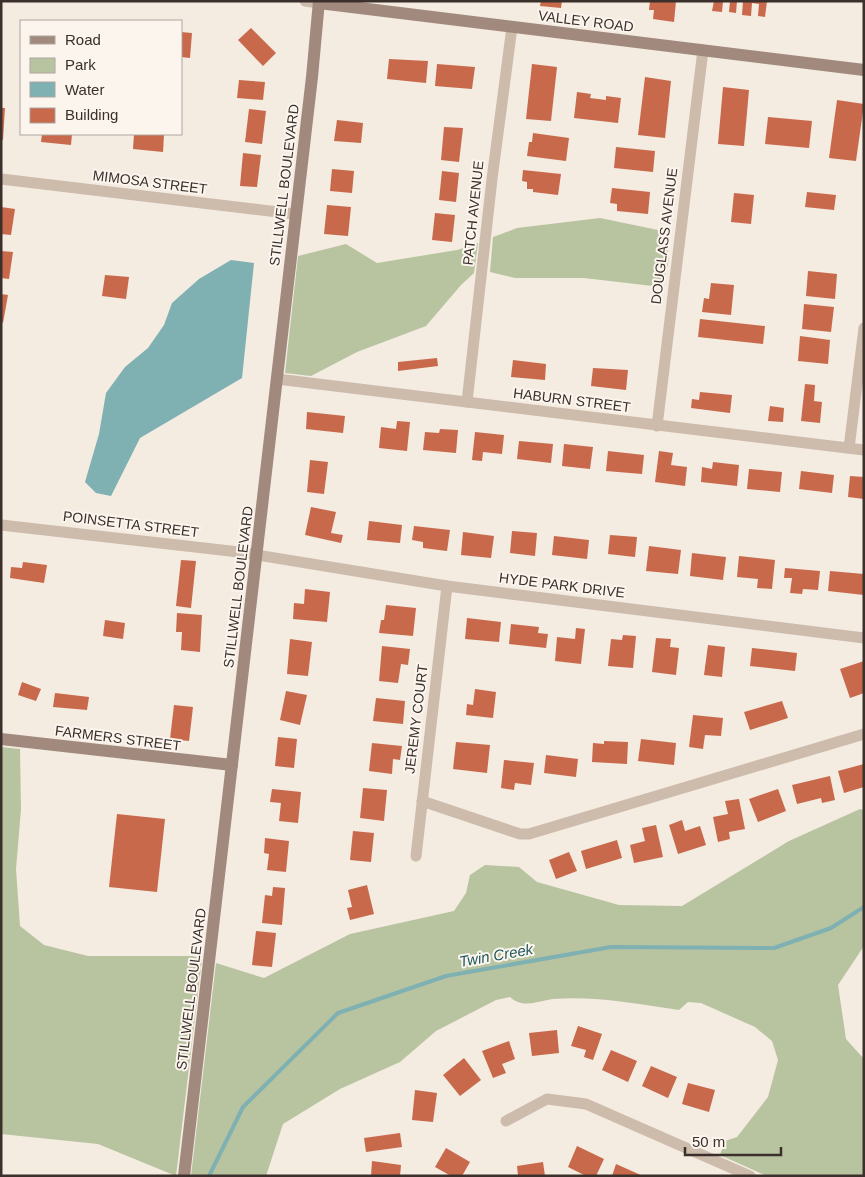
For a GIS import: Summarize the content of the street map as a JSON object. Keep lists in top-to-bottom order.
{
  "streets": {
    "street": [
      "VALLEY ROAD",
      "MIMOSA STREET",
      "STILLWELL BOULEVARD",
      "PATCH AVENUE",
      "DOUGLASS AVENUE",
      "HABURN STREET",
      "POINSETTA STREET",
      "HYDE PARK DRIVE",
      "JEREMY COURT",
      "FARMERS STREET"
    ]
  },
  "crossings": [
    ["VALLEY ROAD", "STILLWELL BOULEVARD"],
    ["VALLEY ROAD", "PATCH AVENUE"],
    ["VALLEY ROAD", "DOUGLASS AVENUE"],
    ["MIMOSA STREET", "STILLWELL BOULEVARD"],
    ["STILLWELL BOULEVARD", "HABURN STREET"],
    ["STILLWELL BOULEVARD", "POINSETTA STREET"],
    ["STILLWELL BOULEVARD", "HYDE PARK DRIVE"],
    ["STILLWELL BOULEVARD", "FARMERS STREET"],
    ["PATCH AVENUE", "HABURN STREET"],
    ["DOUGLASS AVENUE", "HABURN STREET"],
    ["POINSETTA STREET", "HYDE PARK DRIVE"],
    ["HYDE PARK DRIVE", "JEREMY COURT"]
  ],
  "water": ["Twin Creek"],
  "legend": [
    "Road",
    "Park",
    "Water",
    "Building"
  ],
  "scale_bar": "50 m"
}
